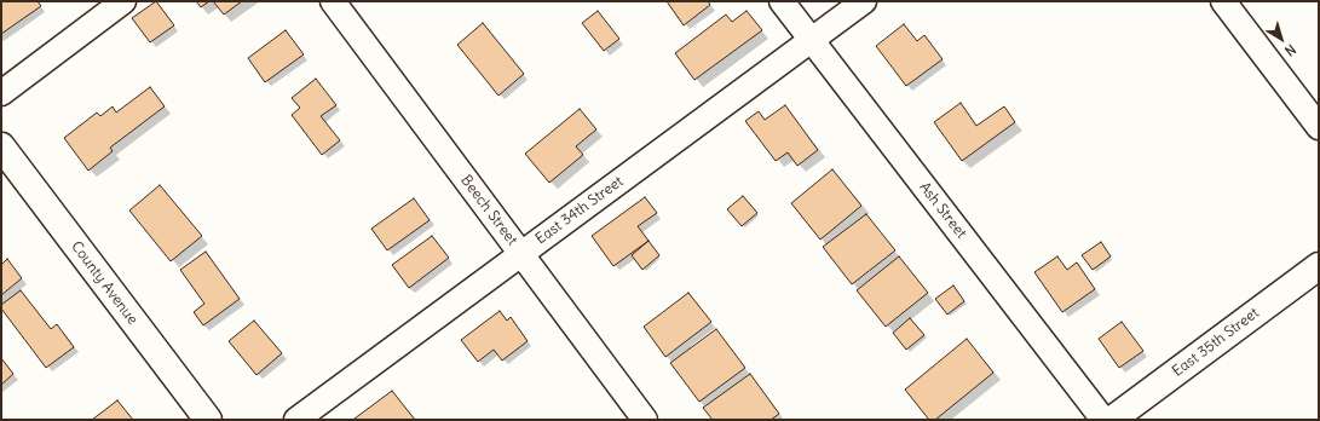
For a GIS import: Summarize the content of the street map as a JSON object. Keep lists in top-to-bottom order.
{
  "streets": {
    "street": [
      "Beech Street",
      "East 34th Street",
      "Ash Street",
      "County Avenue",
      "East 35th Street"
    ]
  },
  "crossings": [
    ["Beech Street", "East 34th Street"],
    ["East 34th Street", "Ash Street"]
  ],
  "north": "bottom right"
}
